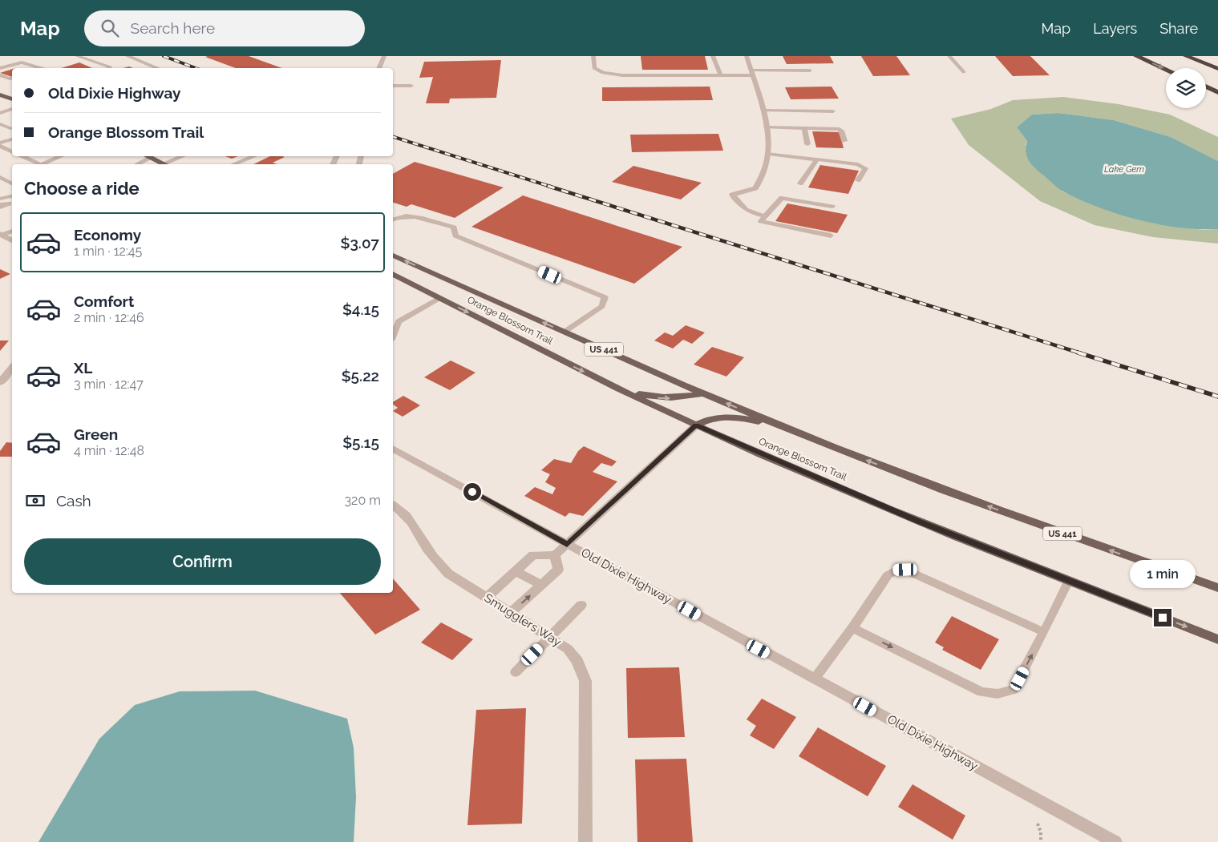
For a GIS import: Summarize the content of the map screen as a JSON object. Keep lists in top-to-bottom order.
{
  "streets": {
    "main road": ["Orange Blossom Trail", "US 441"],
    "street": ["Old Dixie Highway", "Smugglers Way"]
  },
  "water": ["Lake Gem"],
  "page": {
    "header": "Map",
    "search": "Search here",
    "nav": ["Map", "Layers", "Share"],
    "banner": ["Old Dixie Highway", "Orange Blossom Trail"],
    "heading": "Choose a ride",
    "list": [
      {
        "name": "Economy",
        "note": "1 min · 12:45",
        "value": "$3.07"
      },
      {
        "name": "Comfort",
        "note": "2 min · 12:46",
        "value": "$4.15"
      },
      {
        "name": "XL",
        "note": "3 min · 12:47",
        "value": "$5.22"
      },
      {
        "name": "Green",
        "note": "4 min · 12:48",
        "value": "$5.15"
      }
    ],
    "pay": ["Cash", "320 m"],
    "buttons": "Confirm",
    "bubble": "1 min"
  }
}
